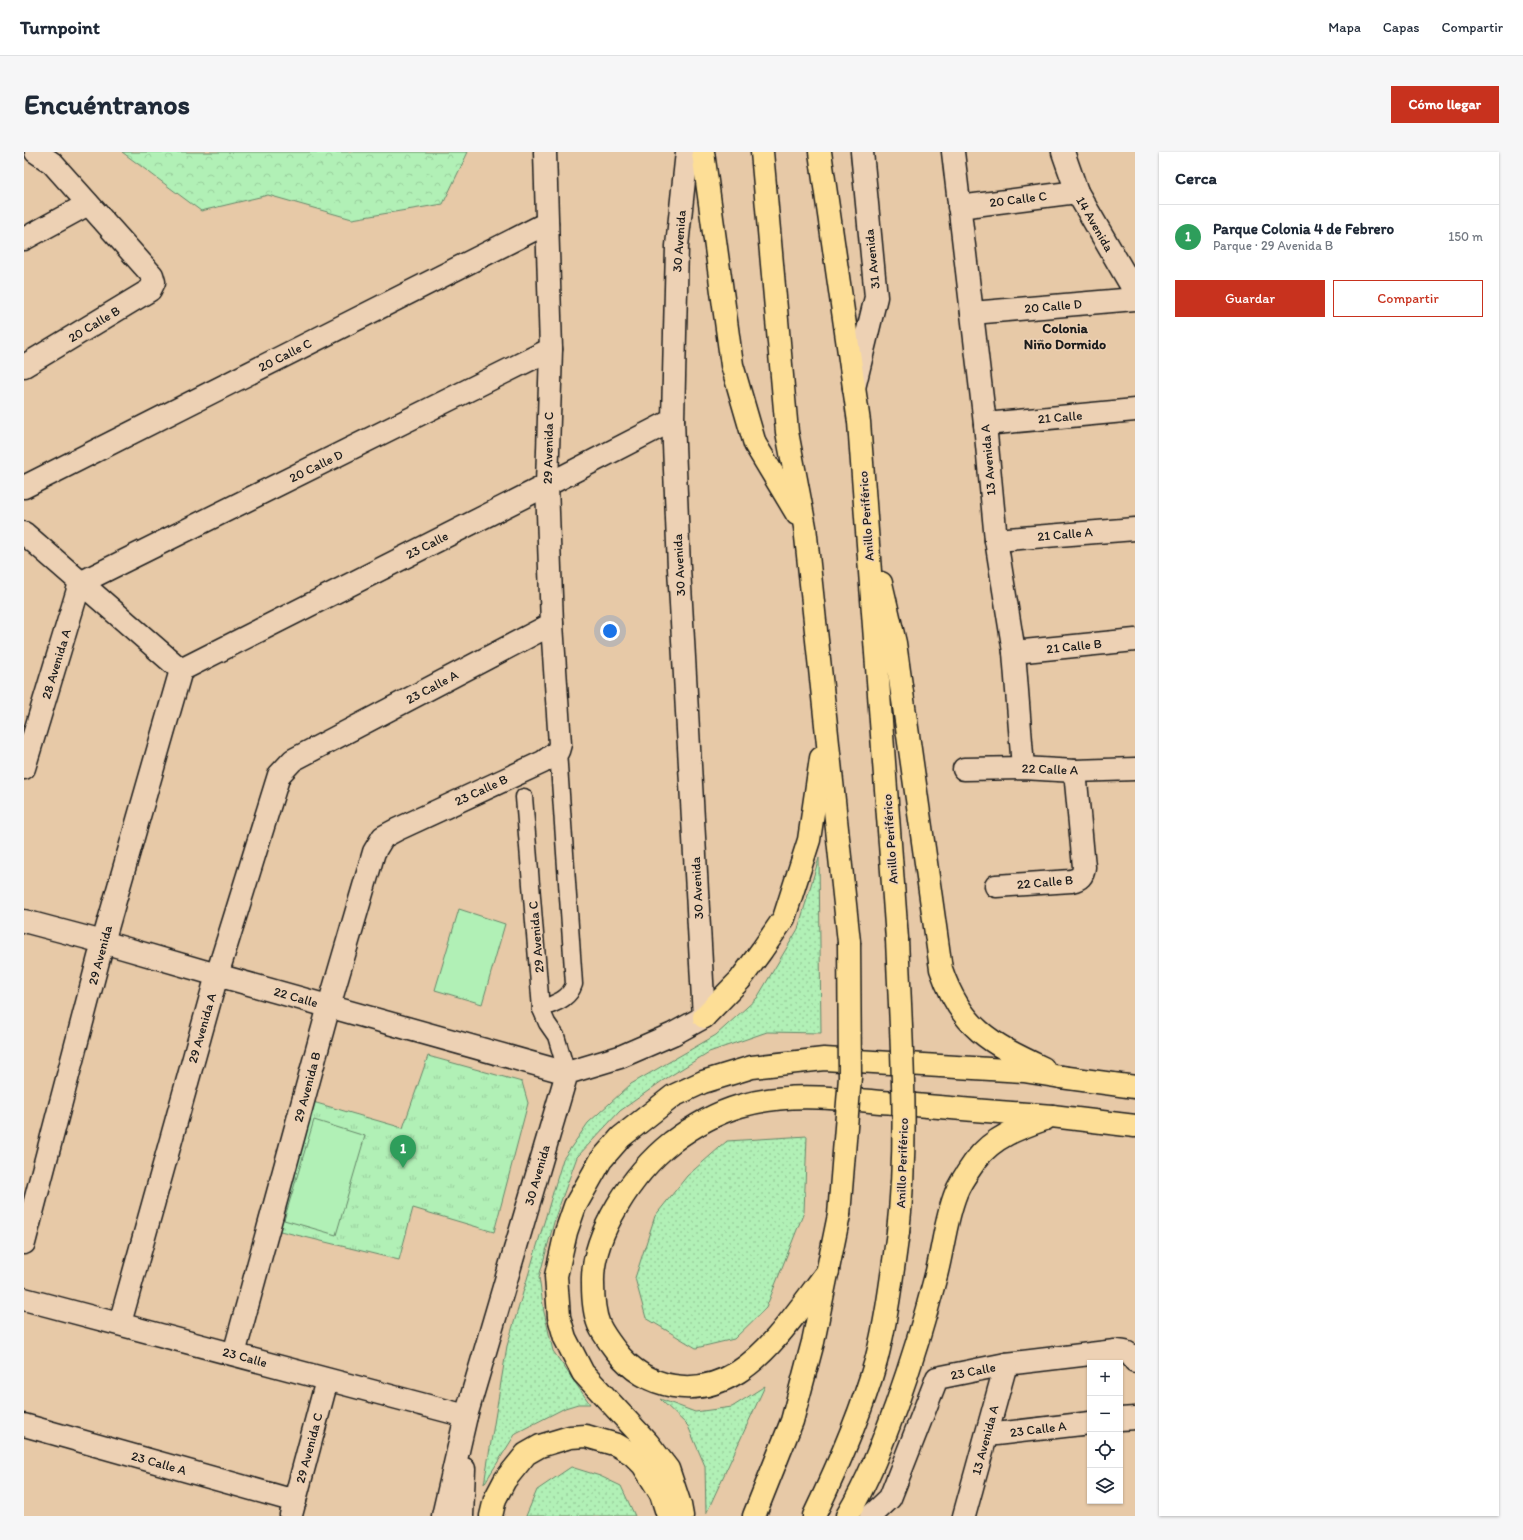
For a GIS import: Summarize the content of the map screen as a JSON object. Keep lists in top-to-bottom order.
{
  "streets": {
    "main road": ["Anillo Periférico"],
    "street": [
      "20 Calle C",
      "14 Avenida",
      "30 Avenida",
      "31 Avenida",
      "20 Calle D",
      "20 Calle B",
      "21 Calle",
      "29 Avenida C",
      "13 Avenida A",
      "21 Calle A",
      "23 Calle",
      "21 Calle B",
      "28 Avenida A",
      "23 Calle A",
      "22 Calle A",
      "23 Calle B",
      "22 Calle B",
      "29 Avenida",
      "22 Calle",
      "29 Avenida A",
      "29 Avenida B"
    ]
  },
  "crossings": [
    ["20 Calle C", "14 Avenida"],
    ["20 Calle C", "29 Avenida C"],
    ["20 Calle C", "13 Avenida A"],
    ["30 Avenida", "29 Avenida C"],
    ["30 Avenida", "23 Calle"],
    ["30 Avenida", "22 Calle"],
    ["31 Avenida", "Anillo Periférico"],
    ["20 Calle D", "29 Avenida C"],
    ["20 Calle D", "13 Avenida A"],
    ["20 Calle D", "28 Avenida A"],
    ["21 Calle", "13 Avenida A"],
    ["29 Avenida C", "23 Calle"],
    ["29 Avenida C", "23 Calle A"],
    ["29 Avenida C", "23 Calle B"],
    ["29 Avenida C", "22 Calle"],
    ["13 Avenida A", "21 Calle A"],
    ["13 Avenida A", "23 Calle"],
    ["13 Avenida A", "21 Calle B"],
    ["13 Avenida A", "23 Calle A"],
    ["13 Avenida A", "22 Calle A"],
    ["23 Calle", "29 Avenida"],
    ["23 Calle", "29 Avenida A"],
    ["23 Calle", "29 Avenida B"],
    ["23 Calle A", "29 Avenida A"],
    ["22 Calle A", "22 Calle B"],
    ["23 Calle B", "29 Avenida B"],
    ["29 Avenida", "22 Calle"],
    ["22 Calle", "29 Avenida A"],
    ["22 Calle", "29 Avenida B"]
  ],
  "districts": ["Colonia Niño Dormido"],
  "page": {
    "header": "Turnpoint",
    "nav": ["Mapa", "Capas", "Compartir"],
    "buttons": [
      "Cómo llegar",
      ["Guardar", "Compartir"]
    ],
    "title": "Encuéntranos",
    "heading": "Cerca",
    "list": [
      {
        "mark": "1",
        "name": "Parque Colonia 4 de Febrero",
        "note": "Parque · 29 Avenida B",
        "value": "150 m"
      }
    ],
    "pins": "1",
    "map_buttons": ["+", "−"]
  }
}
